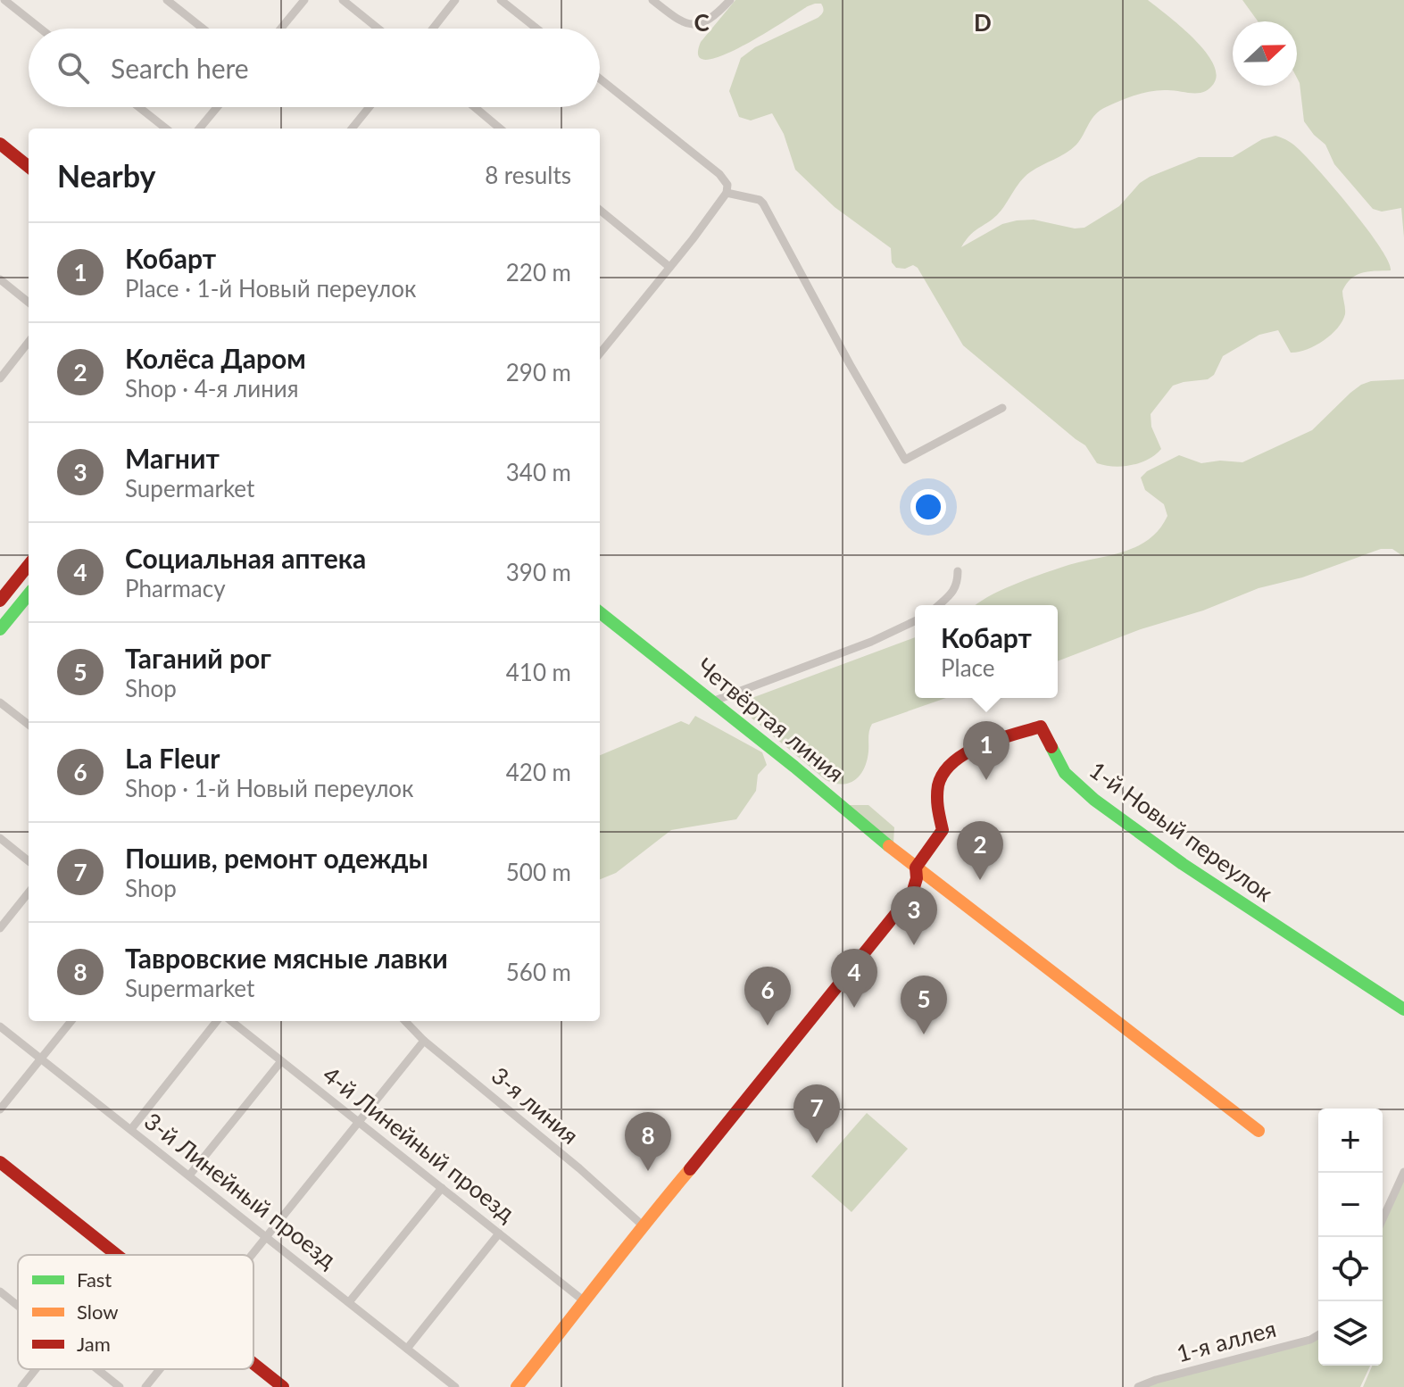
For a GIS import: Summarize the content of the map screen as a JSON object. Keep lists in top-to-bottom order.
{
  "streets": {
    "street": [
      "Четвёртая линия",
      "1-й Новый переулок",
      "3-я линия",
      "4-й Линейный проезд",
      "3-й Линейный проезд",
      "1-я аллея"
    ]
  },
  "crossings": [
    ["Четвёртая линия", "1-й Новый переулок"],
    ["1-й Новый переулок", "3-я линия"],
    ["1-й Новый переулок", "4-й Линейный проезд"]
  ],
  "legend": ["Fast", "Slow", "Jam"],
  "north": "right",
  "page": {
    "search": "Search here",
    "heading": ["Nearby", "8 results"],
    "list": [
      {
        "mark": "1",
        "name": "Кобарт",
        "note": "Place · 1-й Новый переулок",
        "value": "220 m"
      },
      {
        "mark": "2",
        "name": "Колёса Даром",
        "note": "Shop · 4-я линия",
        "value": "290 m"
      },
      {
        "mark": "3",
        "name": "Магнит",
        "note": "Supermarket",
        "value": "340 m"
      },
      {
        "mark": "4",
        "name": "Социальная аптека",
        "note": "Pharmacy",
        "value": "390 m"
      },
      {
        "mark": "5",
        "name": "Таганий рог",
        "note": "Shop",
        "value": "410 m"
      },
      {
        "mark": "6",
        "name": "La Fleur",
        "note": "Shop · 1-й Новый переулок",
        "value": "420 m"
      },
      {
        "mark": "7",
        "name": "Пошив, ремонт одежды",
        "note": "Shop",
        "value": "500 m"
      },
      {
        "mark": "8",
        "name": "Тавровские мясные лавки",
        "note": "Supermarket",
        "value": "560 m"
      }
    ],
    "popup": ["Кобарт", "Place"],
    "pins": [
      "1",
      "2",
      "3",
      "4",
      "6",
      "5",
      "7",
      "8"
    ],
    "map_buttons": ["+", "−"]
  },
  "grid": {
    "columns": ["C", "D"]
  }
}
